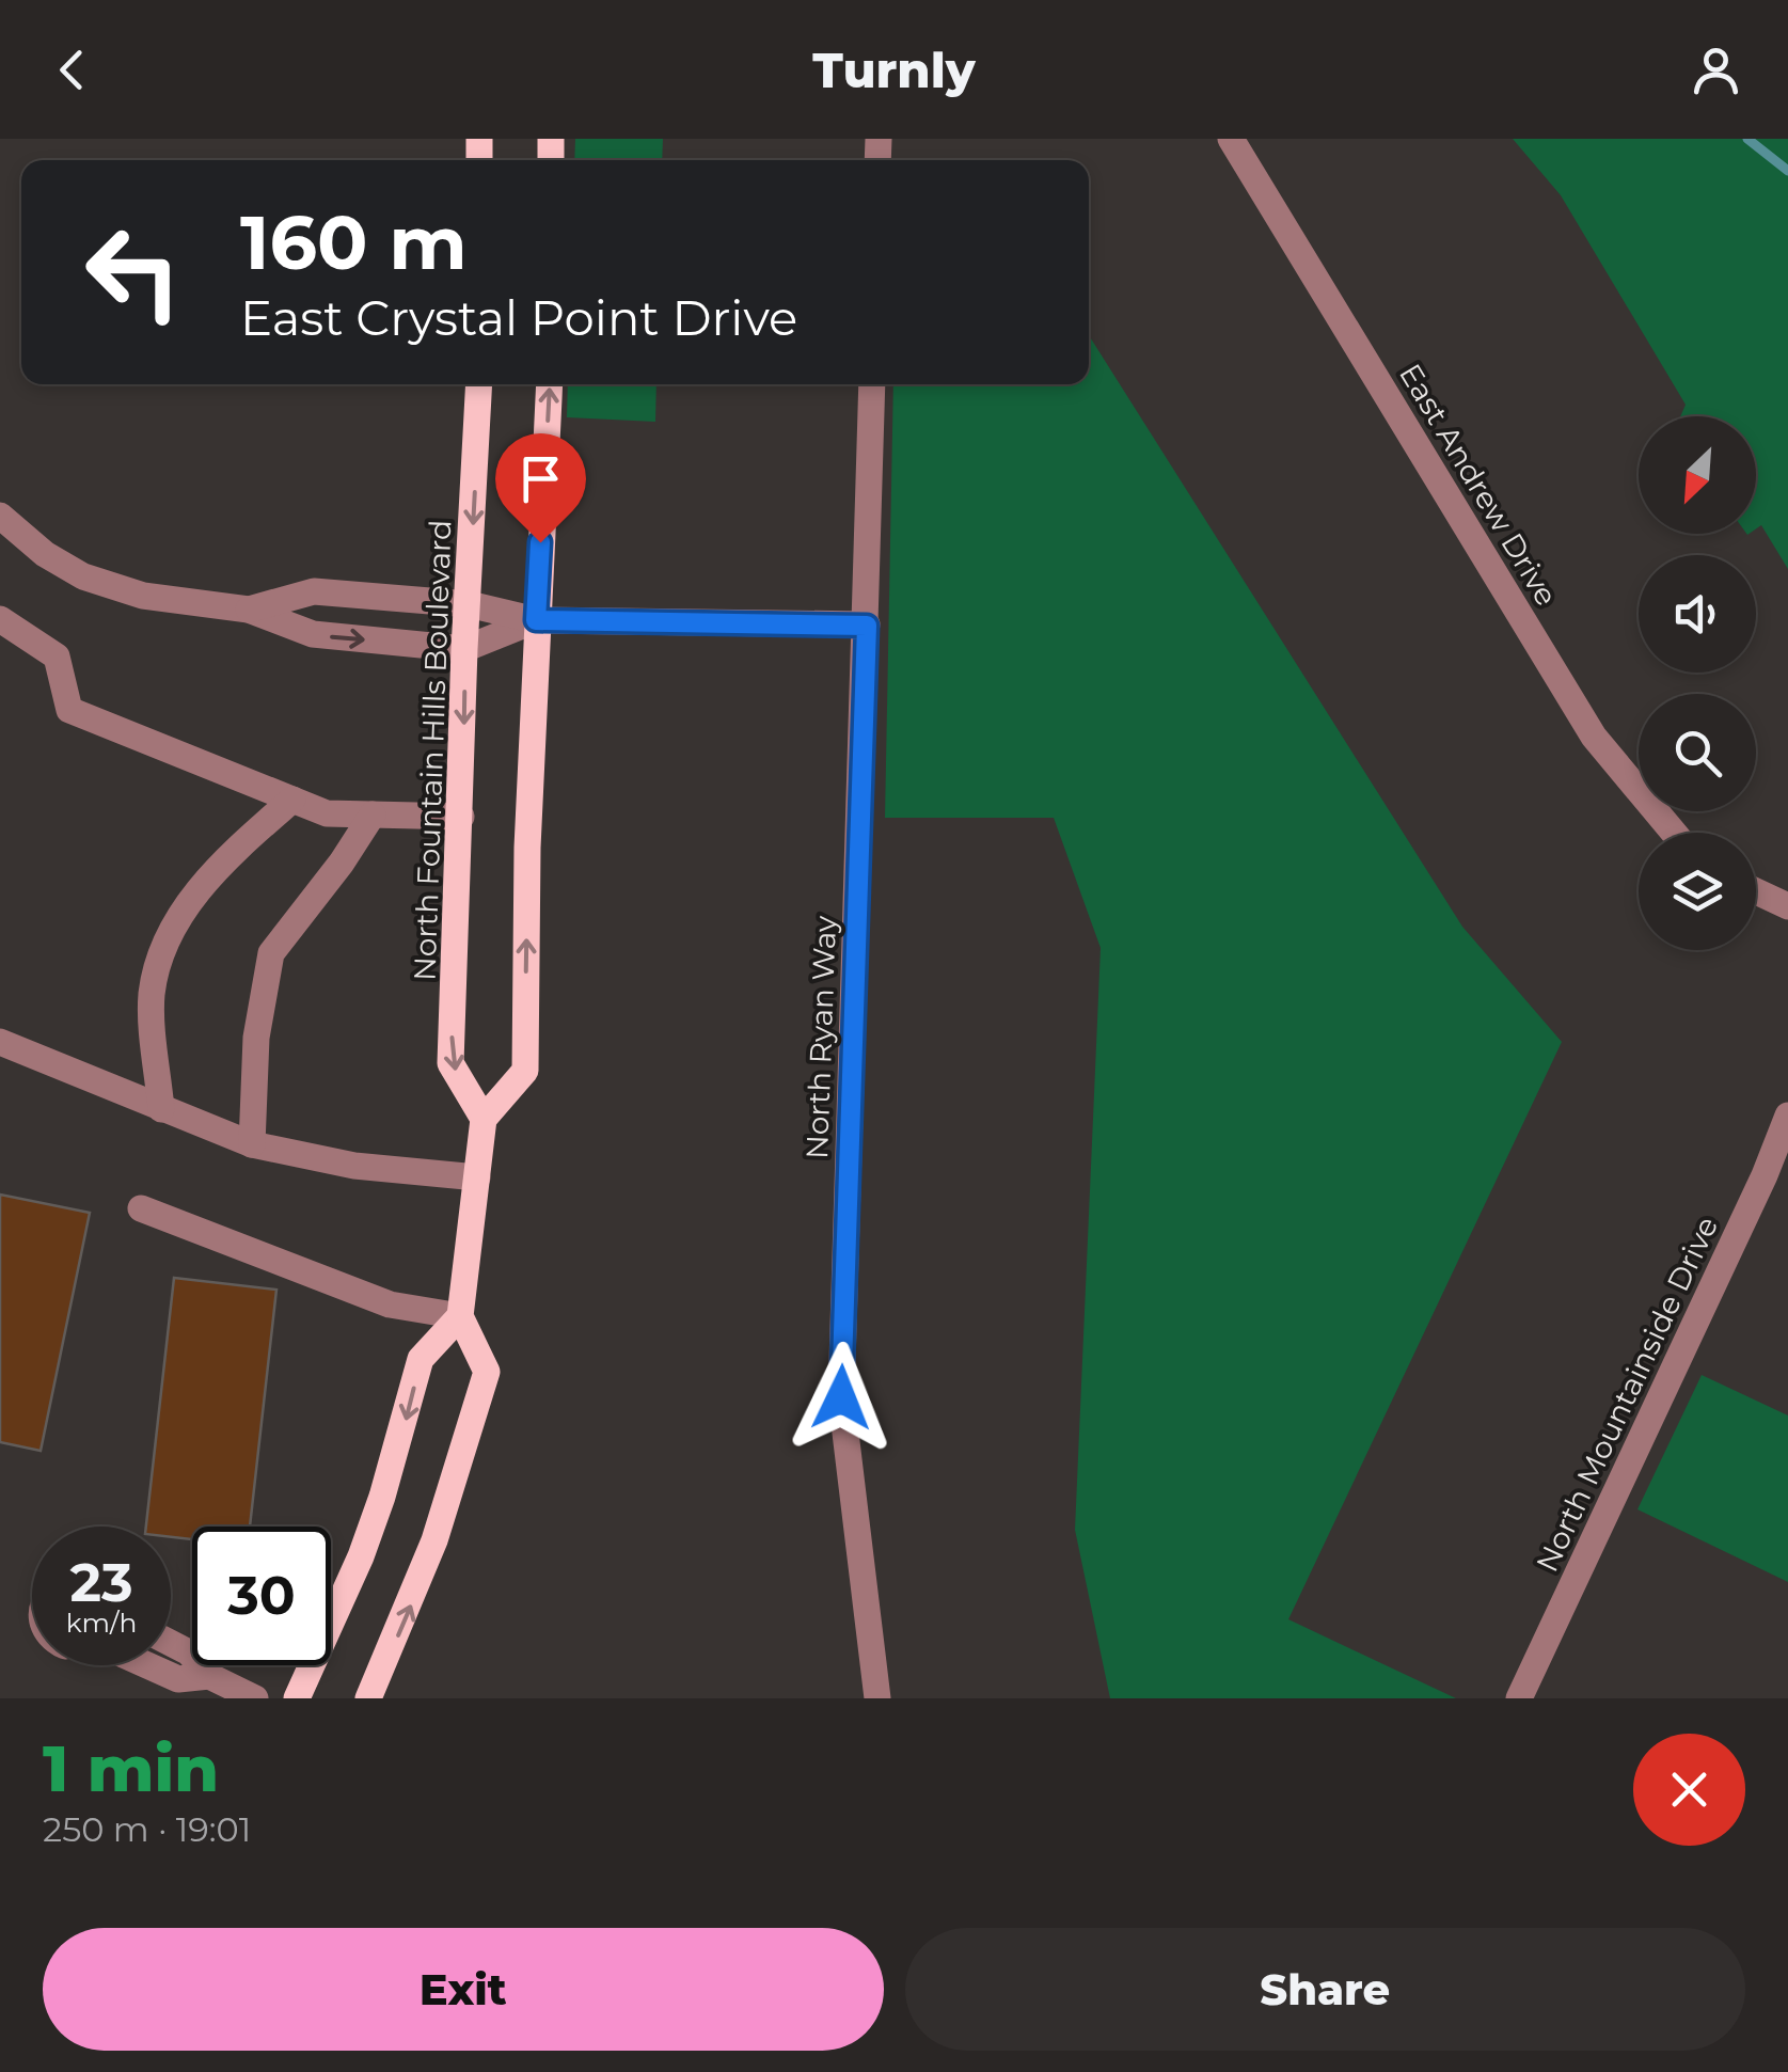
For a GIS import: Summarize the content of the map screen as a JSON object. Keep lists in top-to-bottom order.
{
  "streets": {
    "main road": ["North Fountain Hills Boulevard"],
    "street": ["East Andrew Drive", "North Ryan Way", "North Mountainside Drive"]
  },
  "north": "bottom left",
  "page": {
    "header": "Turnly",
    "turn": ["160 m", "East Crystal Point Drive"],
    "speed": "23 km/h",
    "limit": "30",
    "heading": ["1 min", "250 m · 19:01"],
    "buttons": ["Exit", "Share"]
  }
}
